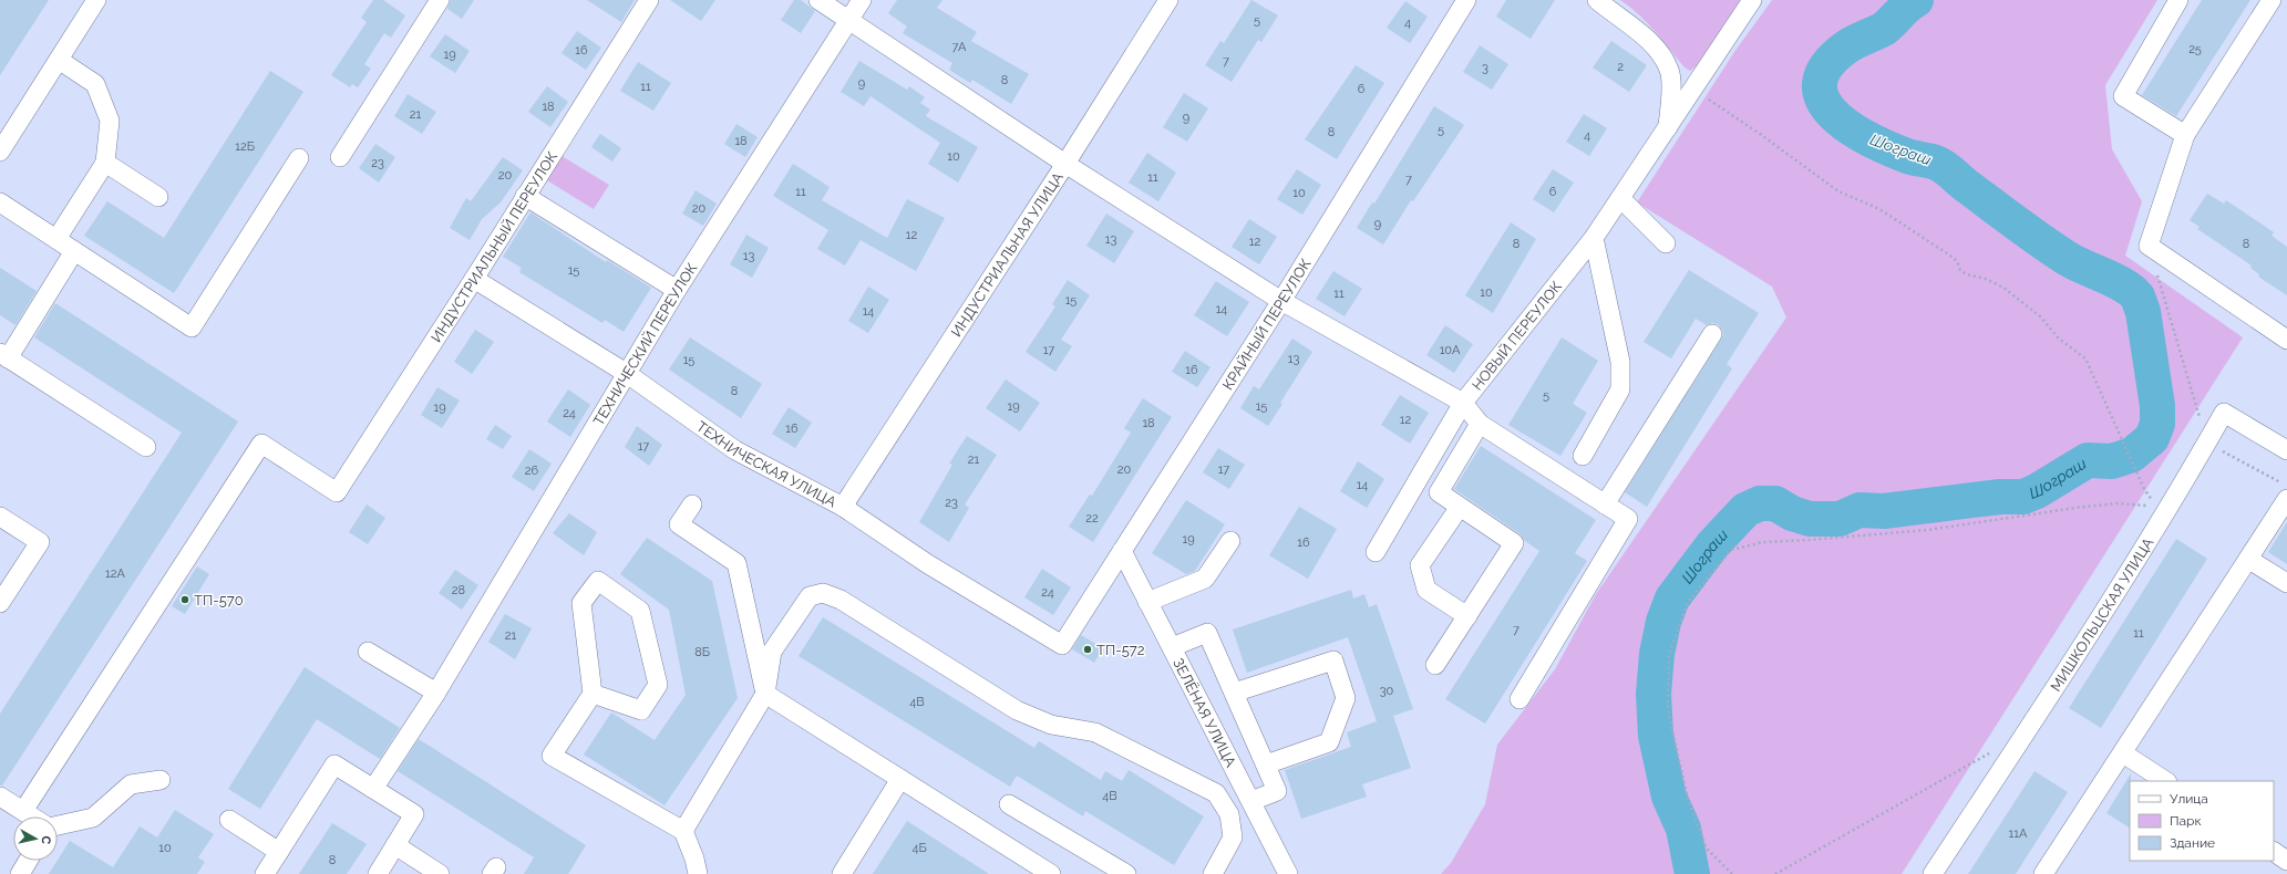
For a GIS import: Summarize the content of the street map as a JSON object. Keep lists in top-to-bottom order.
{
  "streets": {
    "street": [
      "ИНДУСТРИАЛЬНЫЙ ПЕРЕУЛОК",
      "ИНДУСТРИАЛЬНАЯ УЛИЦА",
      "КРАЙНЫЙ ПЕРЕУЛОК",
      "НОВЫЙ ПЕРЕУЛОК",
      "ТЕХНИЧЕСКИЙ ПЕРЕУЛОК",
      "ТЕХНИЧЕСКАЯ УЛИЦА",
      "МИШКОЛЬЦСКАЯ УЛИЦА",
      "ЗЕЛЁНАЯ УЛИЦА"
    ]
  },
  "crossings": [
    ["ИНДУСТРИАЛЬНЫЙ ПЕРЕУЛОК", "ТЕХНИЧЕСКАЯ УЛИЦА"],
    ["ИНДУСТРИАЛЬНАЯ УЛИЦА", "ТЕХНИЧЕСКАЯ УЛИЦА"],
    ["КРАЙНЫЙ ПЕРЕУЛОК", "ТЕХНИЧЕСКАЯ УЛИЦА"],
    ["КРАЙНЫЙ ПЕРЕУЛОК", "ЗЕЛЁНАЯ УЛИЦА"],
    ["ТЕХНИЧЕСКИЙ ПЕРЕУЛОК", "ТЕХНИЧЕСКАЯ УЛИЦА"]
  ],
  "water": ["Шограш"],
  "places": ["ТП-570", "ТП-572"],
  "house_numbers": [
    "5",
    "4",
    "7А",
    "25",
    "16",
    "19",
    "7",
    "2",
    "3",
    "8",
    "9",
    "11",
    "6",
    "18",
    "21",
    "9",
    "5",
    "8",
    "4",
    "18",
    "12Б",
    "10",
    "23",
    "20",
    "11",
    "7",
    "11",
    "6",
    "10",
    "20",
    "9",
    "12",
    "13",
    "12",
    "8",
    "8",
    "13",
    "15",
    "10",
    "11",
    "15",
    "14",
    "14",
    "17",
    "10А",
    "13",
    "15",
    "16",
    "8",
    "5",
    "19",
    "15",
    "19",
    "24",
    "12",
    "18",
    "16",
    "17",
    "21",
    "20",
    "17",
    "26",
    "14",
    "23",
    "22",
    "19",
    "16",
    "12А",
    "28",
    "24",
    "7",
    "11",
    "21",
    "8Б",
    "30",
    "4В",
    "4В",
    "11А",
    "10",
    "4Б",
    "8"
  ],
  "legend": ["Улица", "Парк", "Здание"],
  "north": "right"
}
